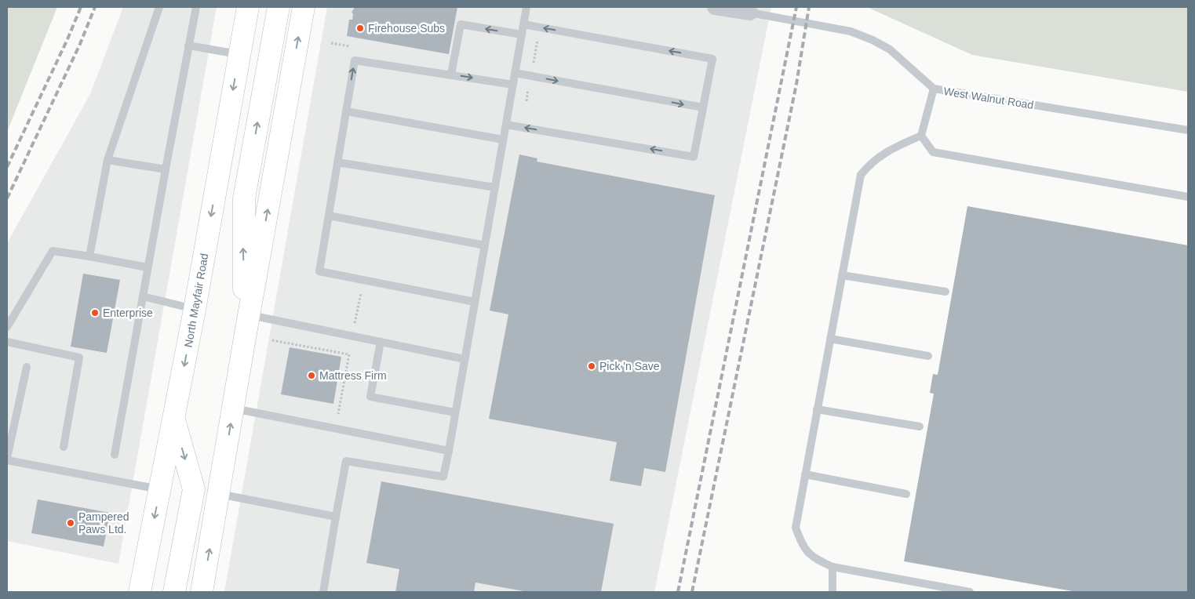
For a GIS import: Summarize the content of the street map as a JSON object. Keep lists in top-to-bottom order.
{
  "streets": {
    "main road": ["North Mayfair Road"],
    "street": ["West Walnut Road"]
  },
  "places": [
    "Firehouse Subs",
    "Enterprise",
    "Pick 'n Save",
    "Mattress Firm",
    "Pampered Paws Ltd."
  ]
}
